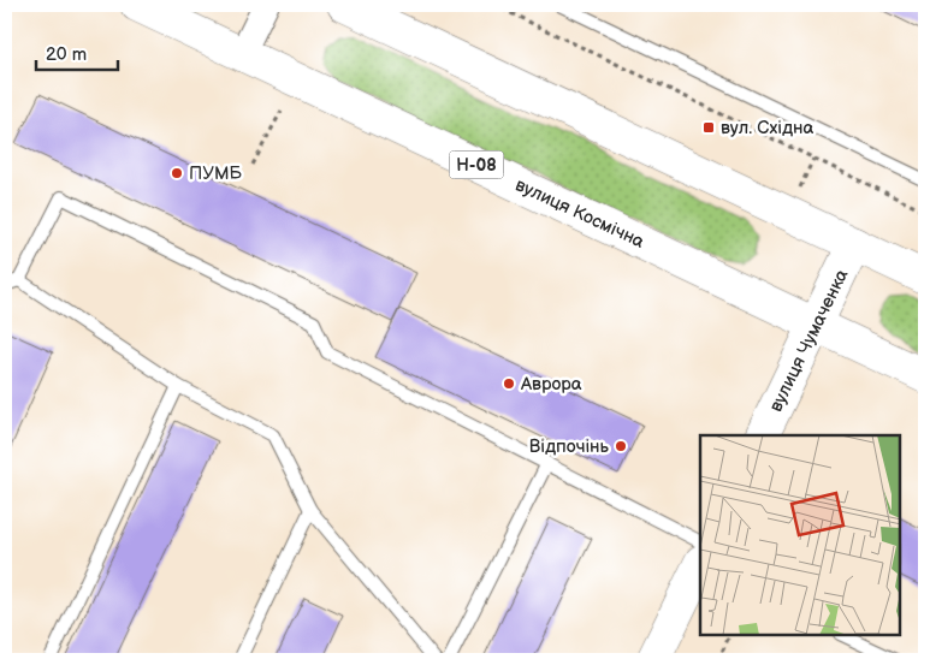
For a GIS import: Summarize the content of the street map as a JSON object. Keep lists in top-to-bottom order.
{
  "streets": {
    "main road": ["Н-08", "вулиця Космічна", "вулиця Чумаченка"]
  },
  "crossings": [
    ["вулиця Космічна", "вулиця Чумаченка"]
  ],
  "places": {
    "transit": ["вул. Східна"],
    "other": ["ПУМБ", "Аврора", "Відпочінь"]
  },
  "scale_bar": "20 m"
}
